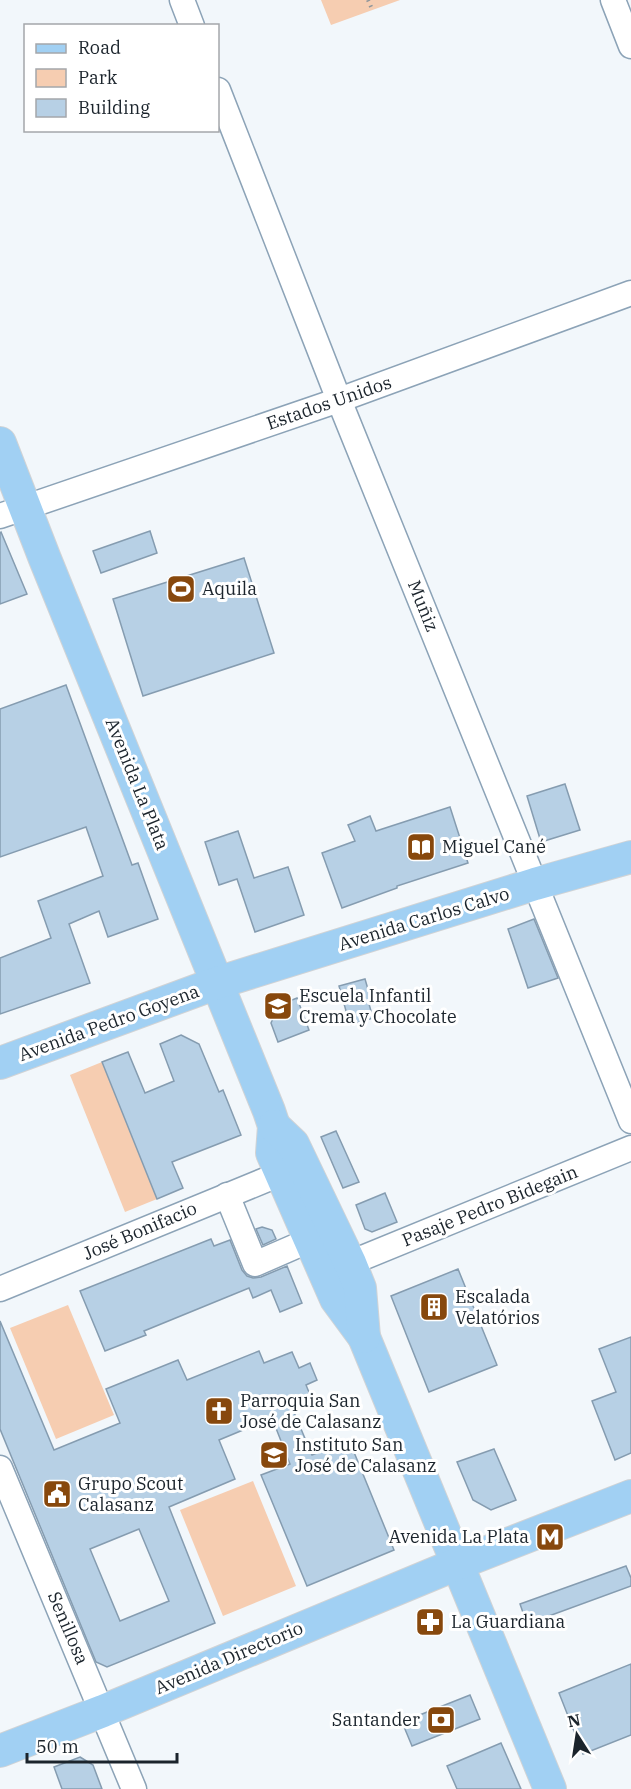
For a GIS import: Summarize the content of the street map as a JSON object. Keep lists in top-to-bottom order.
{
  "streets": {
    "main road": [
      "Avenida La Plata",
      "Avenida Carlos Calvo",
      "Avenida Pedro Goyena",
      "Avenida Directorio"
    ],
    "street": [
      "Estados Unidos",
      "Muñiz",
      "Pasaje Pedro Bidegain",
      "José Bonifacio",
      "Senillosa"
    ]
  },
  "crossings": [
    ["Estados Unidos", "Muñiz"],
    ["Estados Unidos", "Avenida La Plata"],
    ["Muñiz", "Avenida Carlos Calvo"],
    ["Avenida La Plata", "Avenida Carlos Calvo"],
    ["Avenida La Plata", "Avenida Pedro Goyena"],
    ["Avenida La Plata", "Pasaje Pedro Bidegain"],
    ["Avenida La Plata", "José Bonifacio"],
    ["Avenida La Plata", "Avenida Directorio"],
    ["Avenida Carlos Calvo", "Avenida Pedro Goyena"],
    ["Pasaje Pedro Bidegain", "José Bonifacio"],
    ["Senillosa", "Avenida Directorio"]
  ],
  "places": {
    "sports": ["Aquila"],
    "library": ["Miguel Cané"],
    "school or university": ["Escuela Infantil Crema y Chocolate", "Instituto San José de Calasanz"],
    "building": ["Escalada Velatórios"],
    "church": ["Parroquia San José de Calasanz"],
    "public building": ["Grupo Scout Calasanz"],
    "metro station": ["Avenida La Plata"],
    "pharmacy": ["La Guardiana"],
    "bank": ["Santander"]
  },
  "legend": ["Road", "Park", "Building"],
  "scale_bar": "50 m",
  "north": "top"
}
